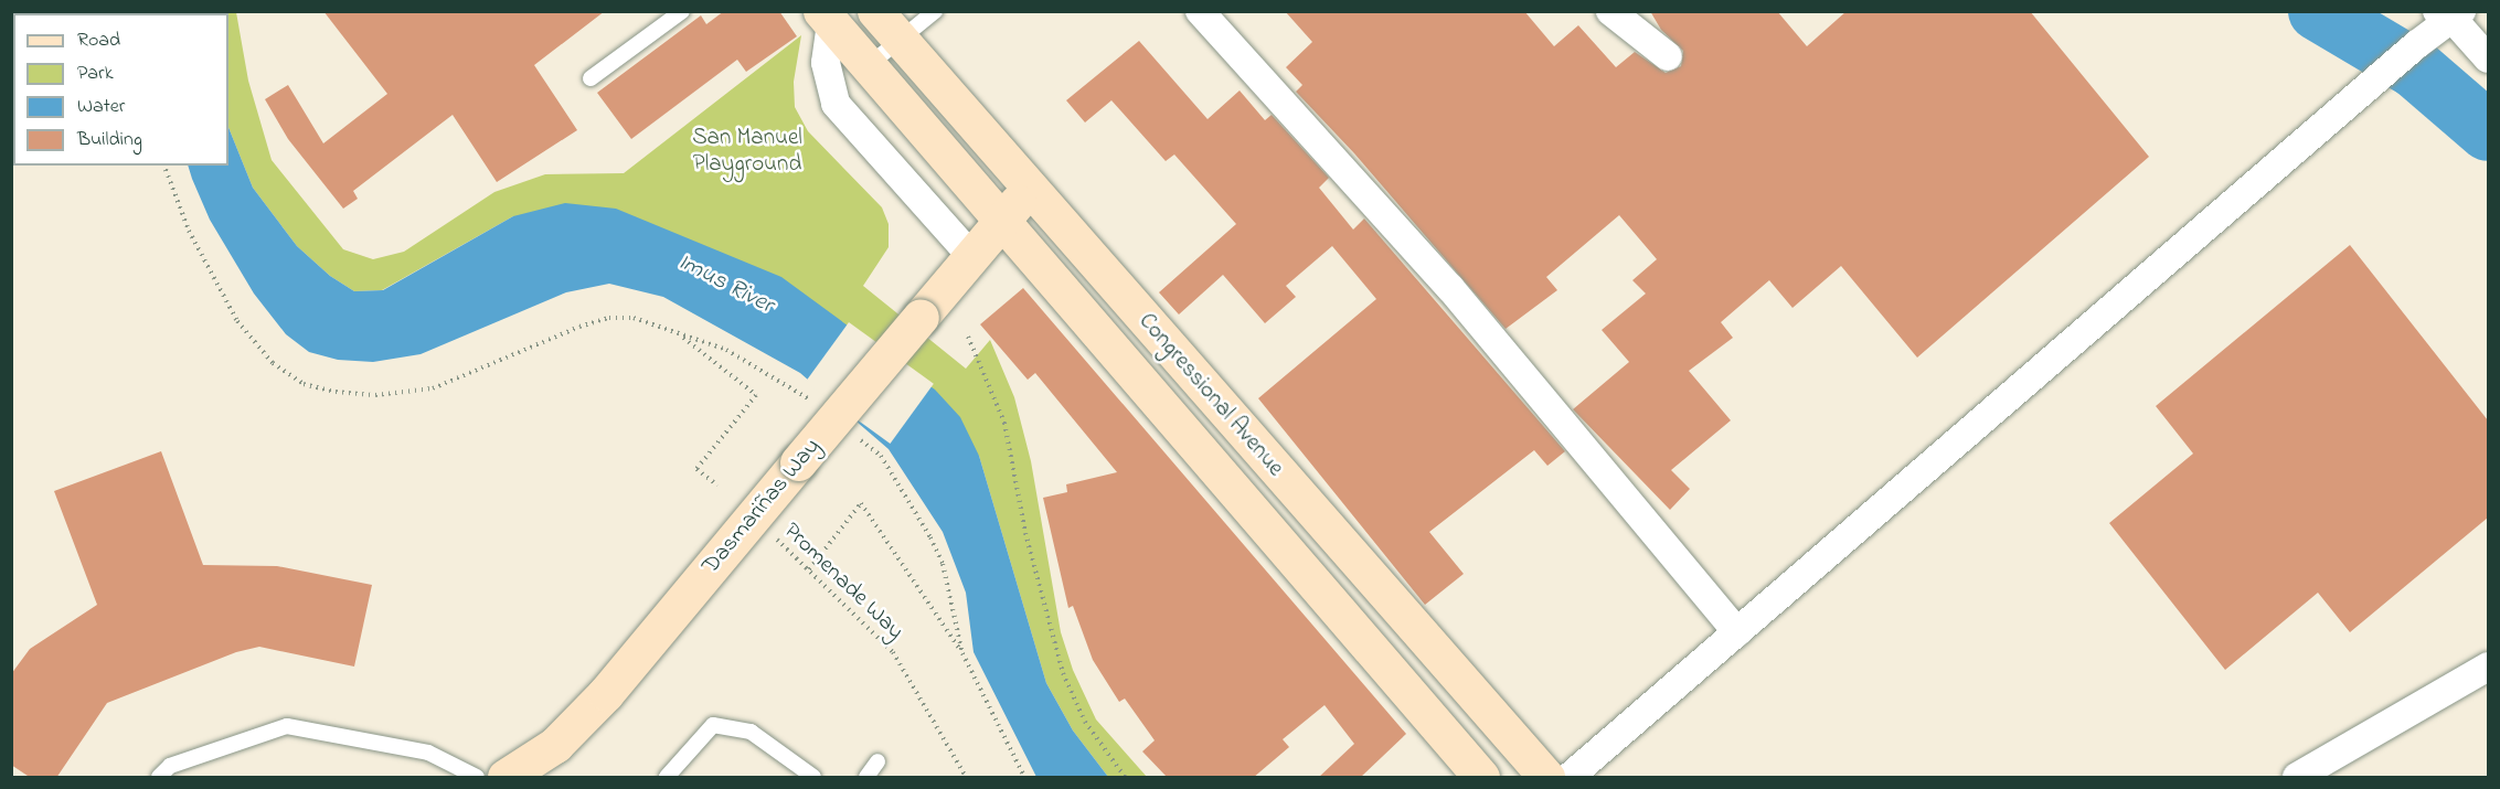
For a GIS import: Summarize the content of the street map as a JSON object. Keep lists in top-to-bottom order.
{
  "streets": {
    "main road": ["Congressional Avenue", "Dasmariñas Way"],
    "path": ["Promenade Way"]
  },
  "crossings": [
    ["Congressional Avenue", "Dasmariñas Way"],
    ["Dasmariñas Way", "Promenade Way"]
  ],
  "water": ["Imus River"],
  "parks": ["San Manuel Playground"],
  "legend": [
    "Road",
    "Park",
    "Water",
    "Building"
  ]
}
